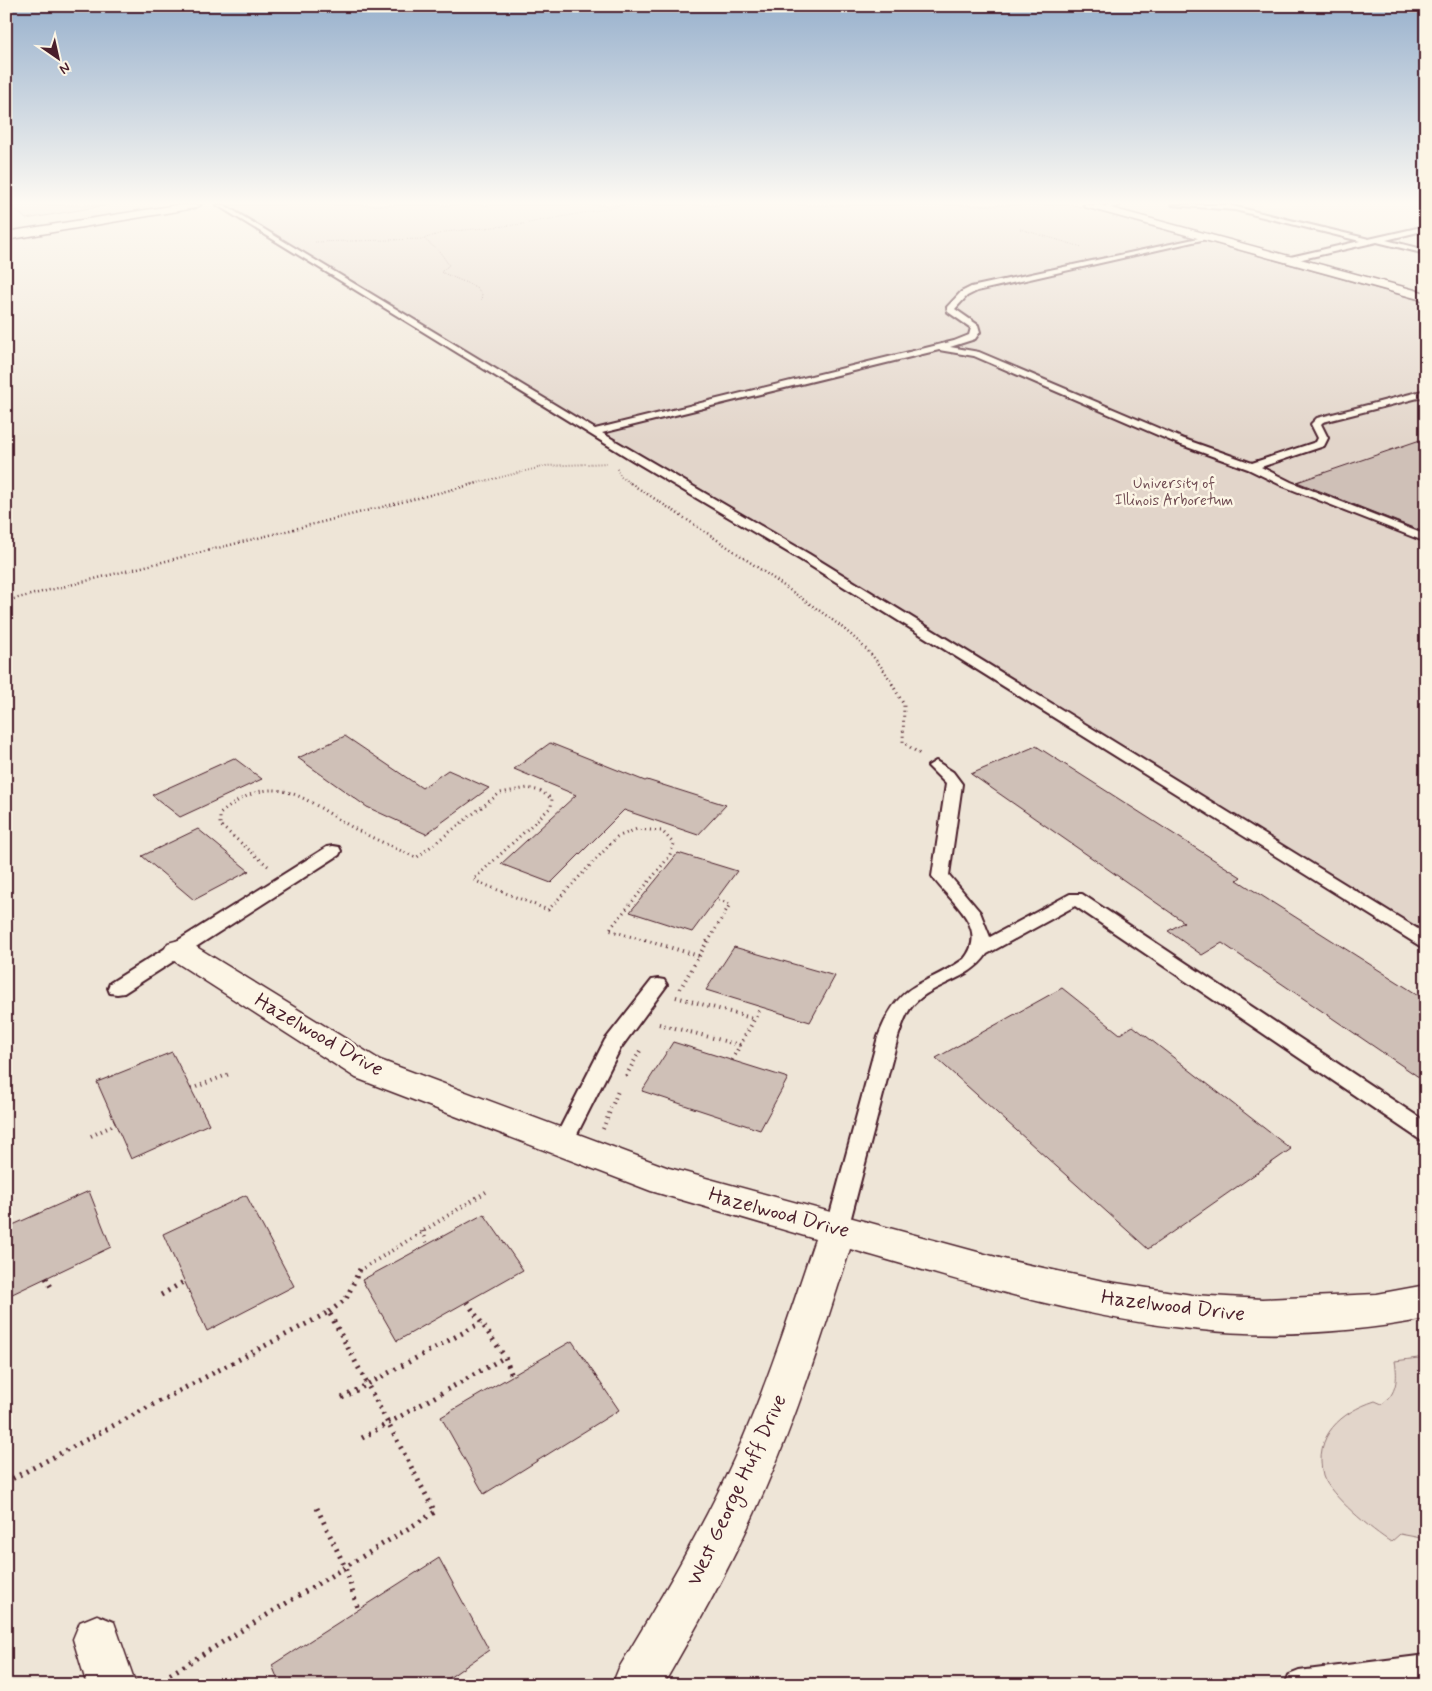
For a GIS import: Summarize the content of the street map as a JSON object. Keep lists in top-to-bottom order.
{
  "streets": {
    "street": ["Hazelwood Drive", "West George Huff Drive"]
  },
  "crossings": [
    ["Hazelwood Drive", "West George Huff Drive"]
  ],
  "parks": ["University of Illinois Arboretum"],
  "north": "bottom right"
}
